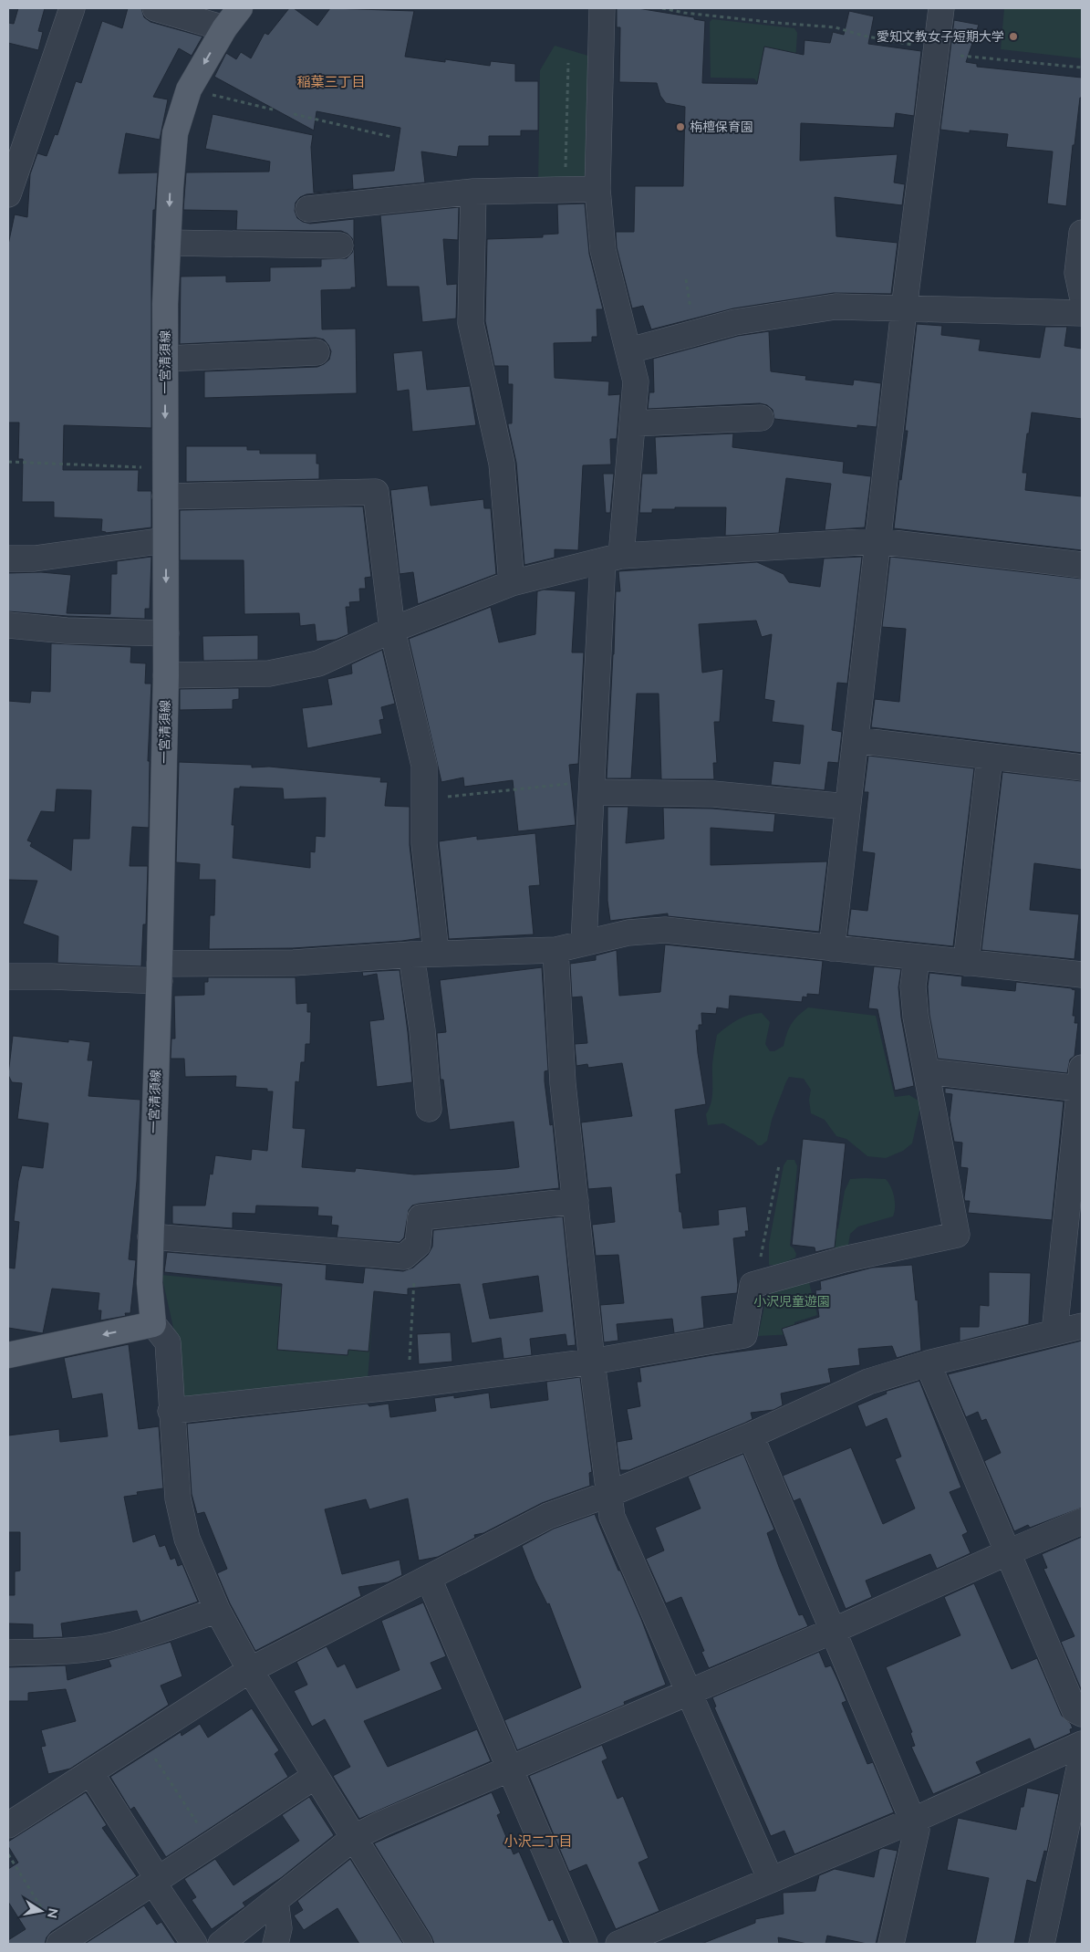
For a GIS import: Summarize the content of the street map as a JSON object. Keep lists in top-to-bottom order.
{
  "streets": {
    "main road": ["一宮清須線"]
  },
  "districts": ["稲葉三丁目", "小沢二丁目"],
  "parks": ["小沢児童遊園"],
  "places": ["愛知文教女子短期大学", "栴檀保育園"],
  "north": "right"
}
